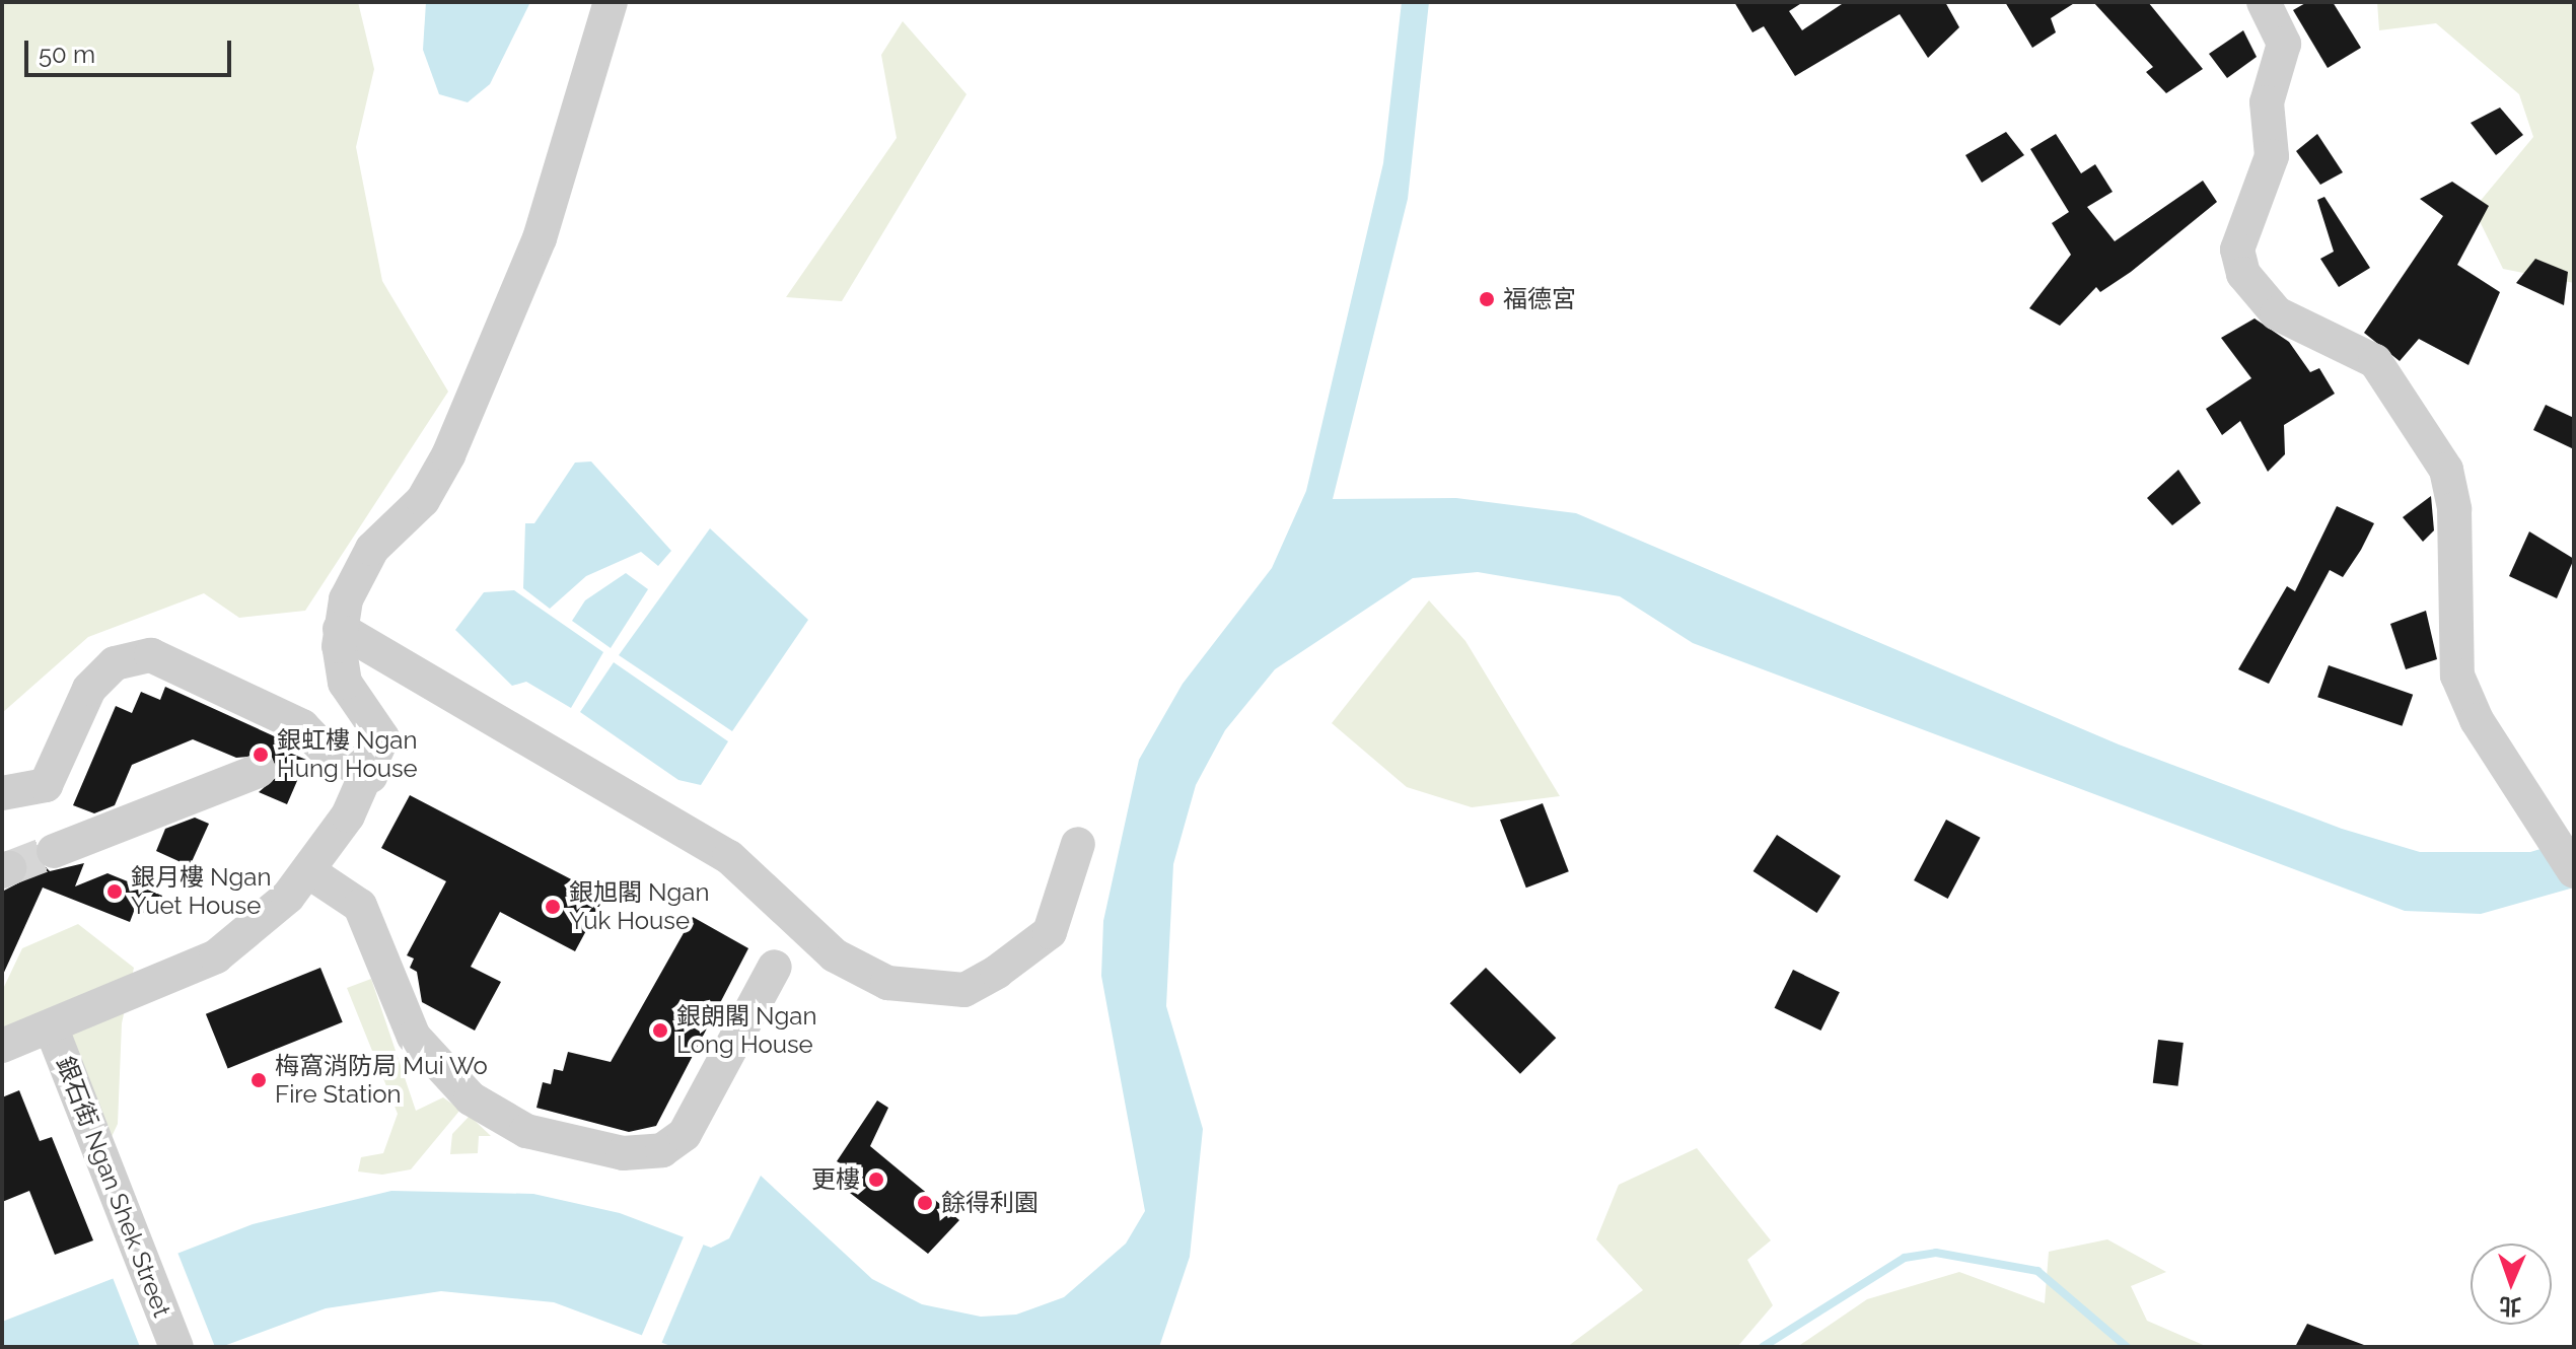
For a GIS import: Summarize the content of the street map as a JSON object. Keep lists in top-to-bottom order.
{
  "streets": {
    "street": ["銀石街 Ngan Shek Street"]
  },
  "places": [
    "福德宮",
    "銀虹樓 Ngan Hung House",
    "銀月樓 Ngan Yuet House",
    "銀旭閣 Ngan Yuk House",
    "銀朗閣 Ngan Long House",
    "梅窩消防局 Mui Wo Fire Station",
    "更樓",
    "餘得利園"
  ],
  "scale_bar": "50 m",
  "north": "bottom"
}
